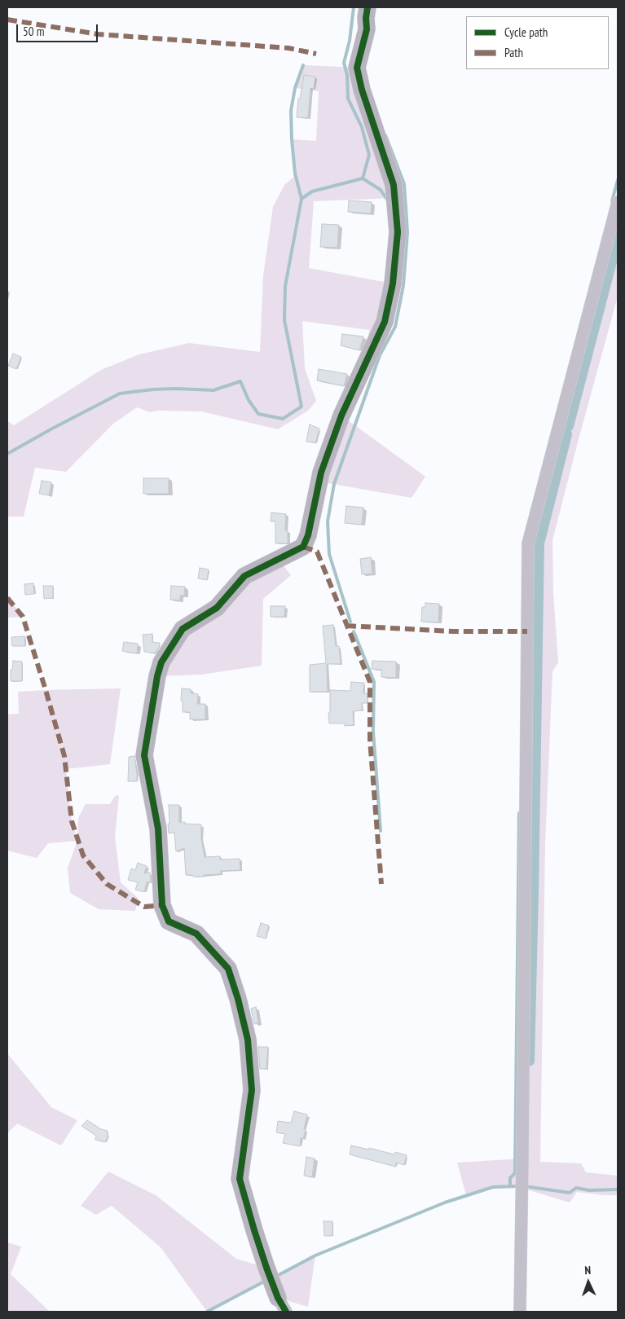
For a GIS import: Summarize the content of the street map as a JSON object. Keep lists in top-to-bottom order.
{
  "legend": ["Cycle path", "Path"],
  "scale_bar": "50 m",
  "north": "top"
}
